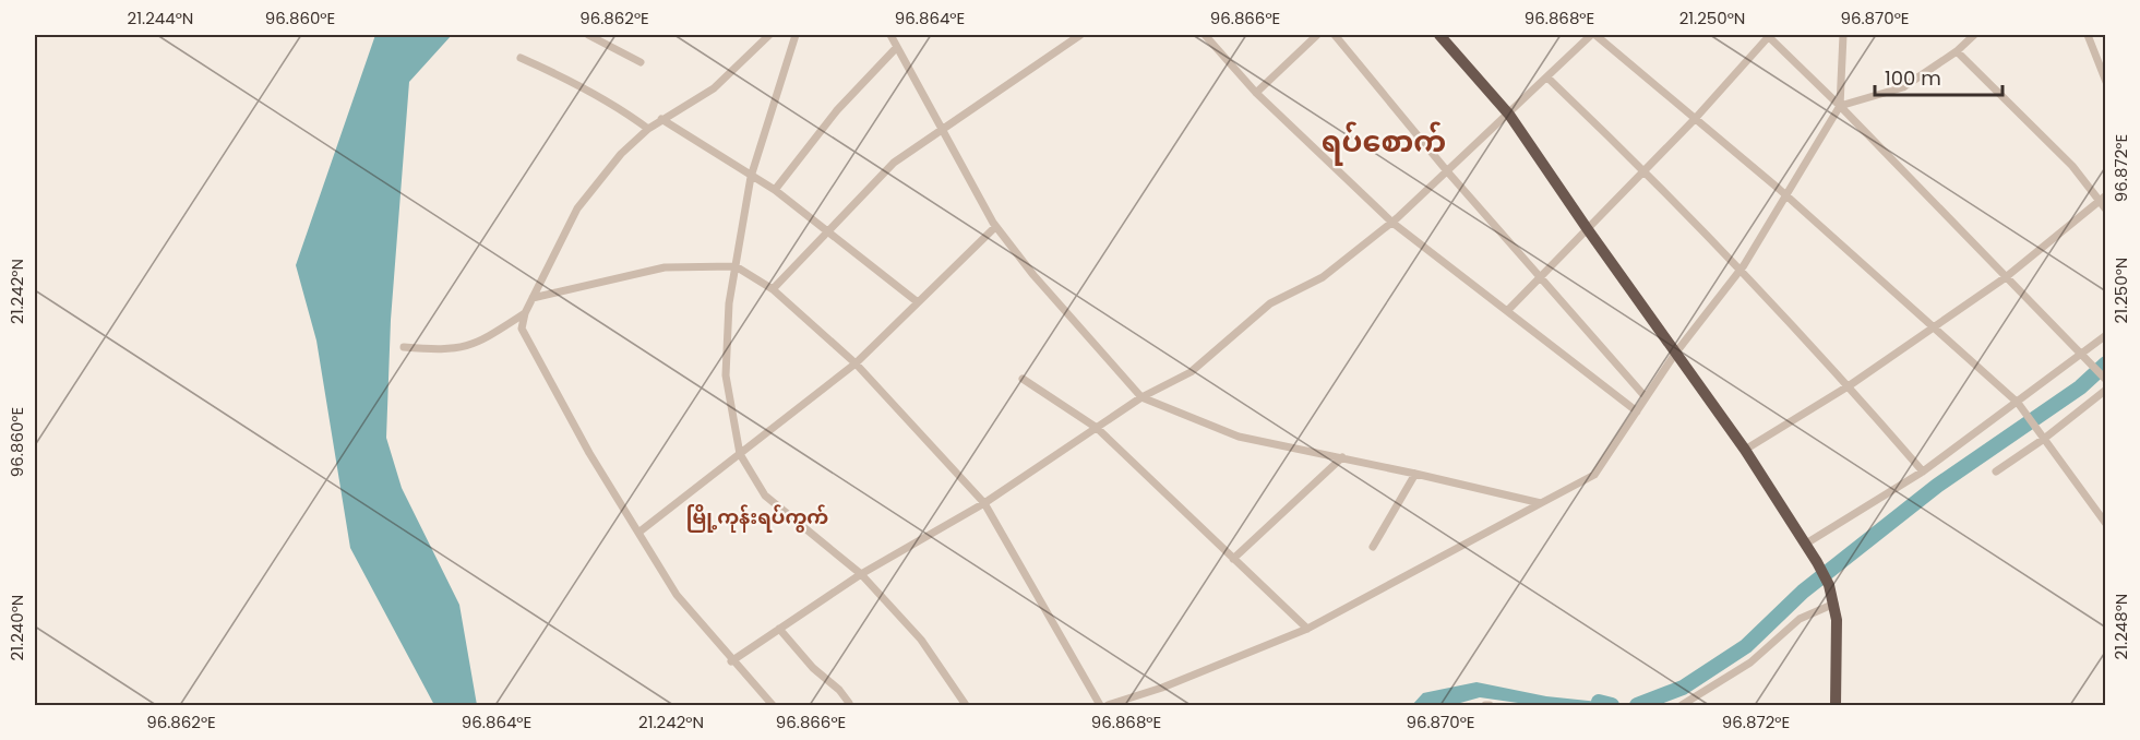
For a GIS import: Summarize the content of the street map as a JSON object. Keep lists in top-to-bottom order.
{
  "districts": ["ရပ်စောက်", "မြို့ကုန်းရပ်ကွက်"],
  "scale_bar": "100 m",
  "coordinates": [
    "21.244°N",
    "96.860°E",
    "96.862°E",
    "96.864°E",
    "96.866°E",
    "96.868°E",
    "21.250°N",
    "96.870°E",
    "96.872°E",
    "21.242°N",
    "21.248°N",
    "21.240°N"
  ]
}
